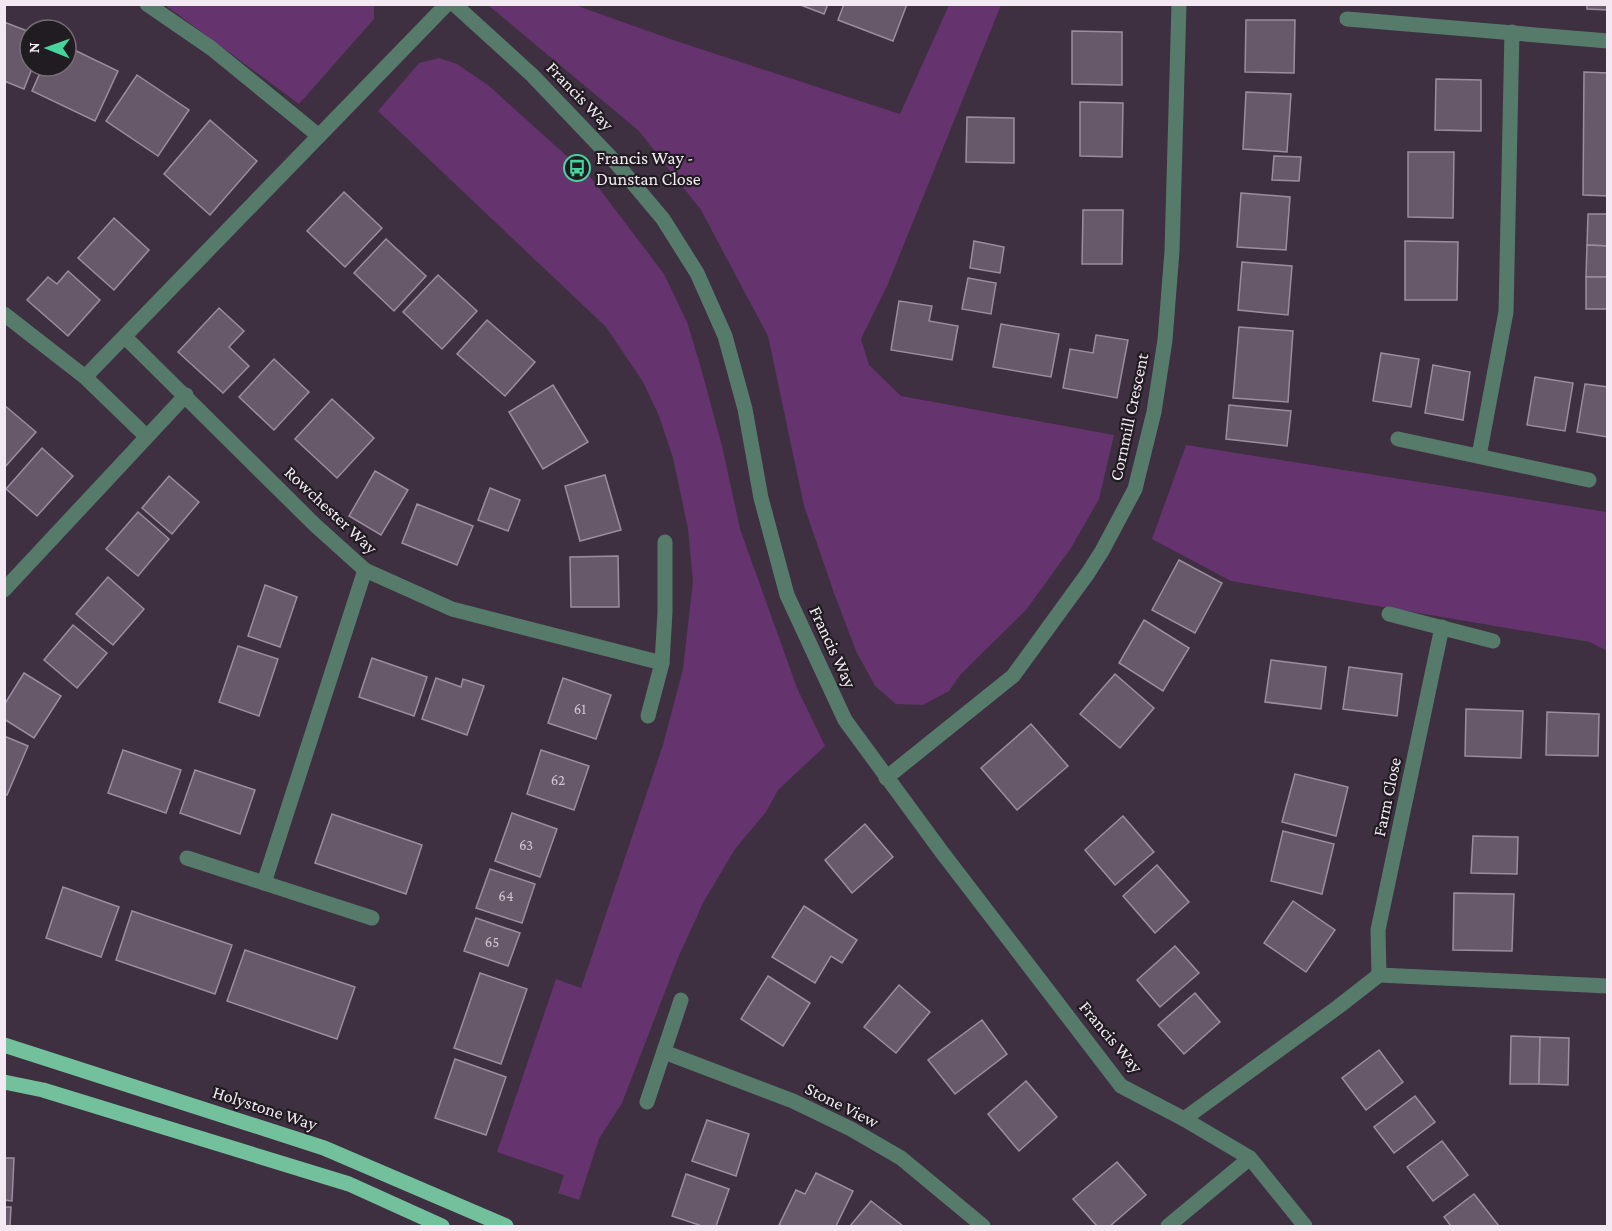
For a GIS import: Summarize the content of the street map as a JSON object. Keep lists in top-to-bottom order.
{
  "streets": {
    "main road": ["Holystone Way"],
    "street": [
      "Francis Way",
      "Cornmill Crescent",
      "Rowchester Way",
      "Farm Close",
      "Stone View"
    ]
  },
  "crossings": [
    ["Francis Way", "Cornmill Crescent"]
  ],
  "places": {
    "bus stop": ["Francis Way - Dunstan Close"]
  },
  "house_numbers": [
    "61",
    "62",
    "63",
    "64",
    "65"
  ],
  "north": "left"
}
